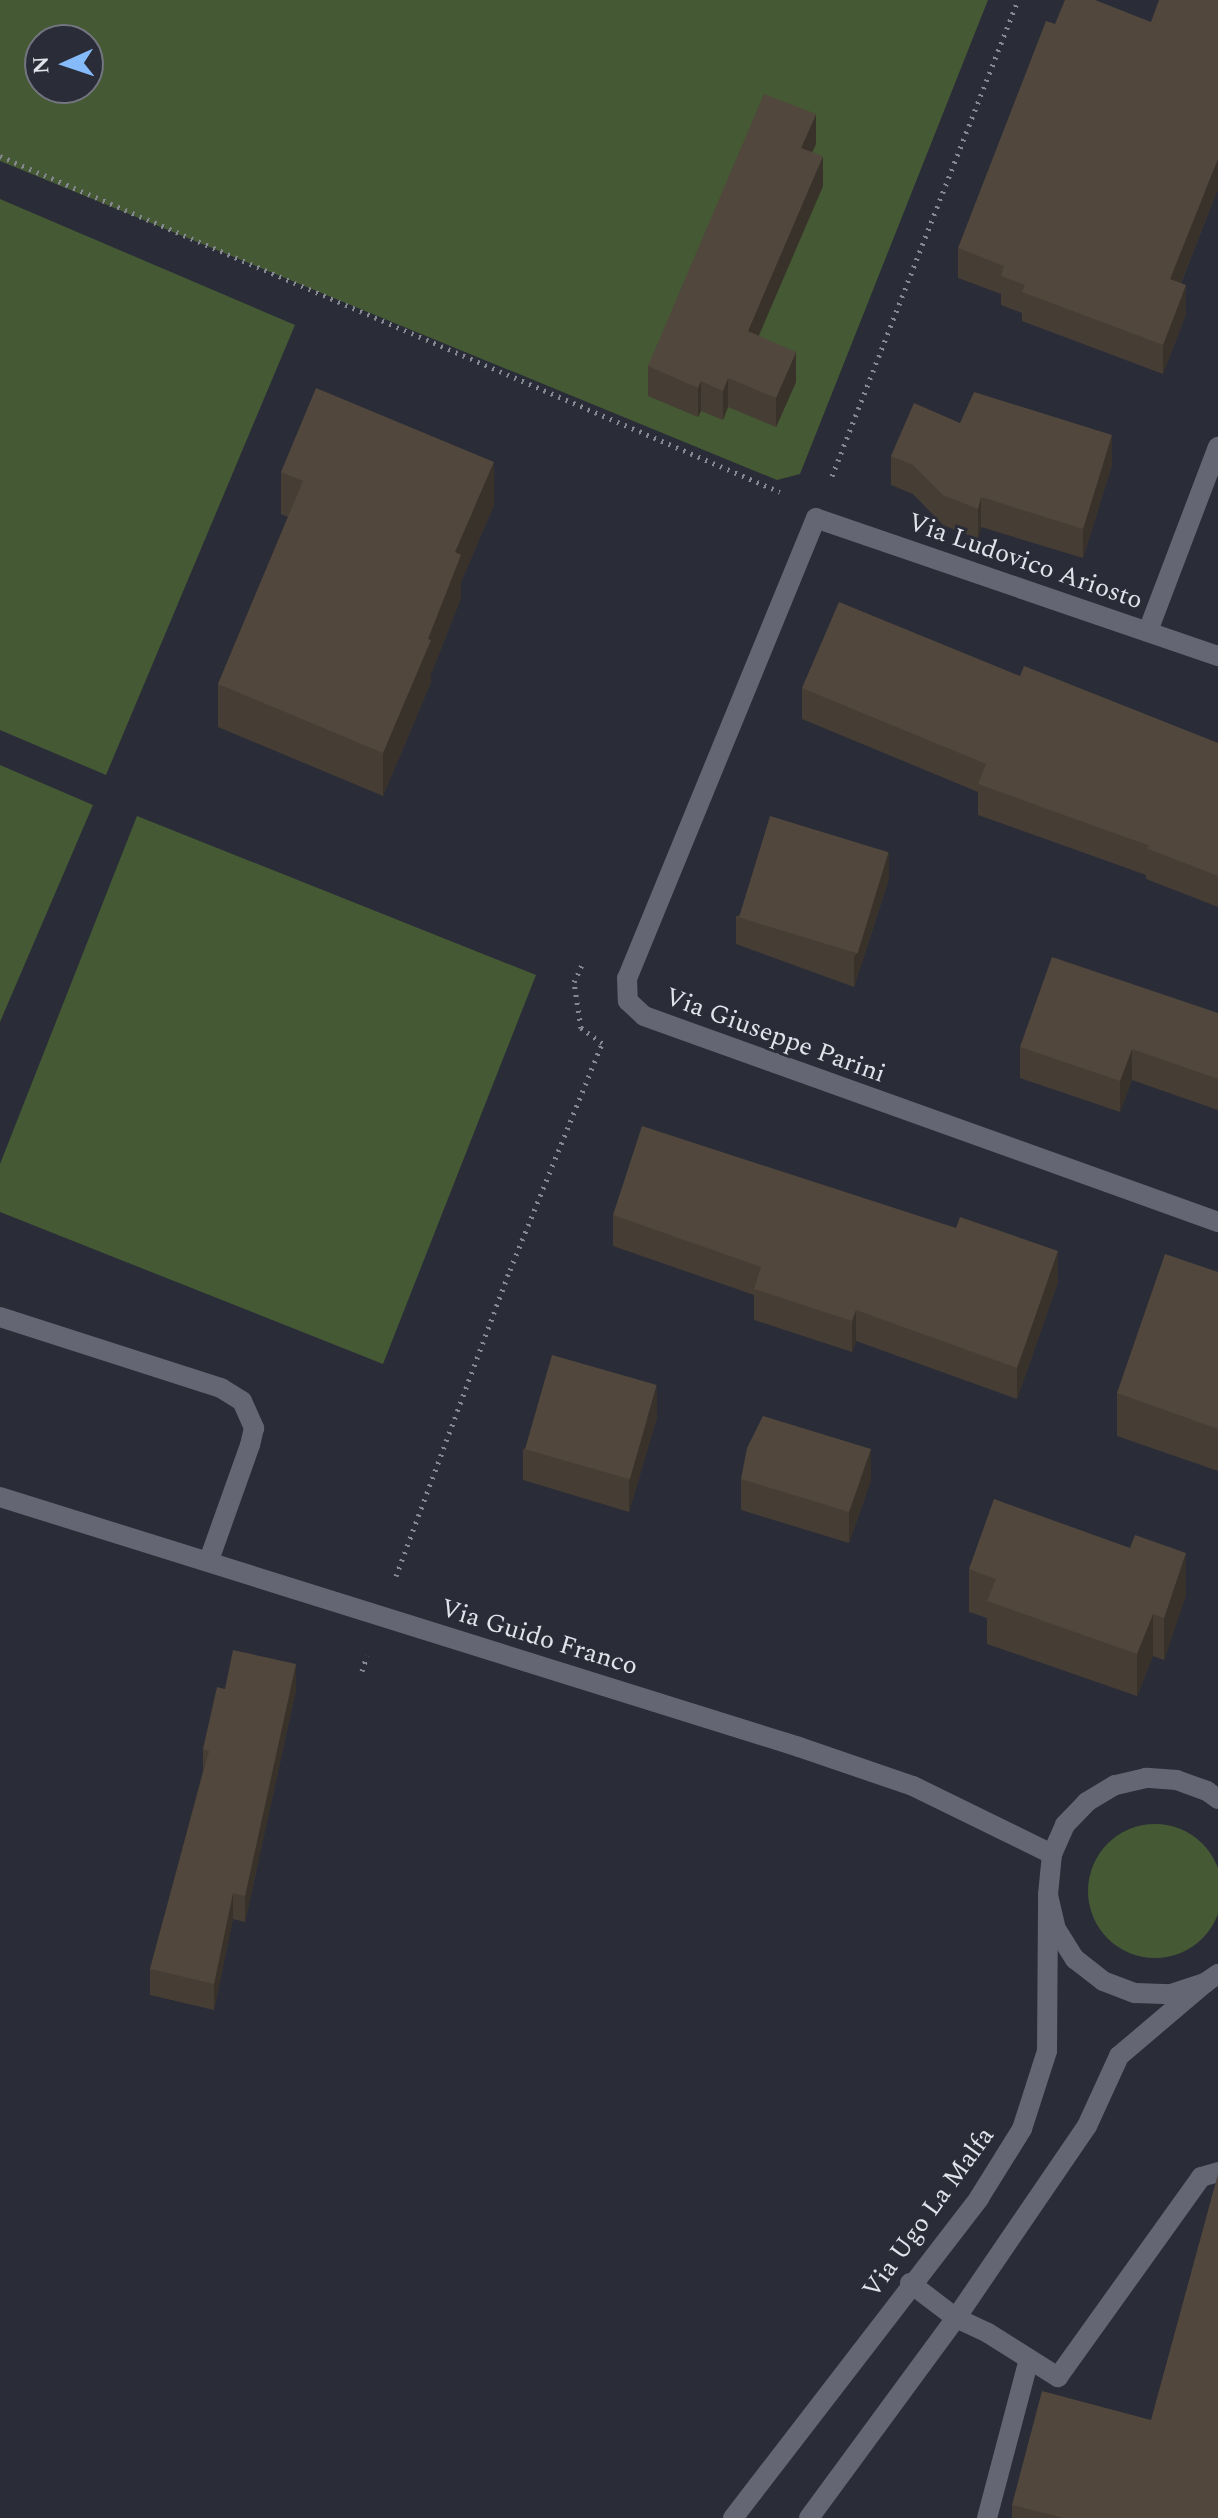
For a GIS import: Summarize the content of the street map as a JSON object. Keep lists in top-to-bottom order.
{
  "streets": {
    "street": [
      "Via Ludovico Ariosto",
      "Via Giuseppe Parini",
      "Via Guido Franco",
      "Via Ugo La Malfa"
    ]
  },
  "crossings": [
    ["Via Ludovico Ariosto", "Via Giuseppe Parini"]
  ],
  "north": "left"
}
